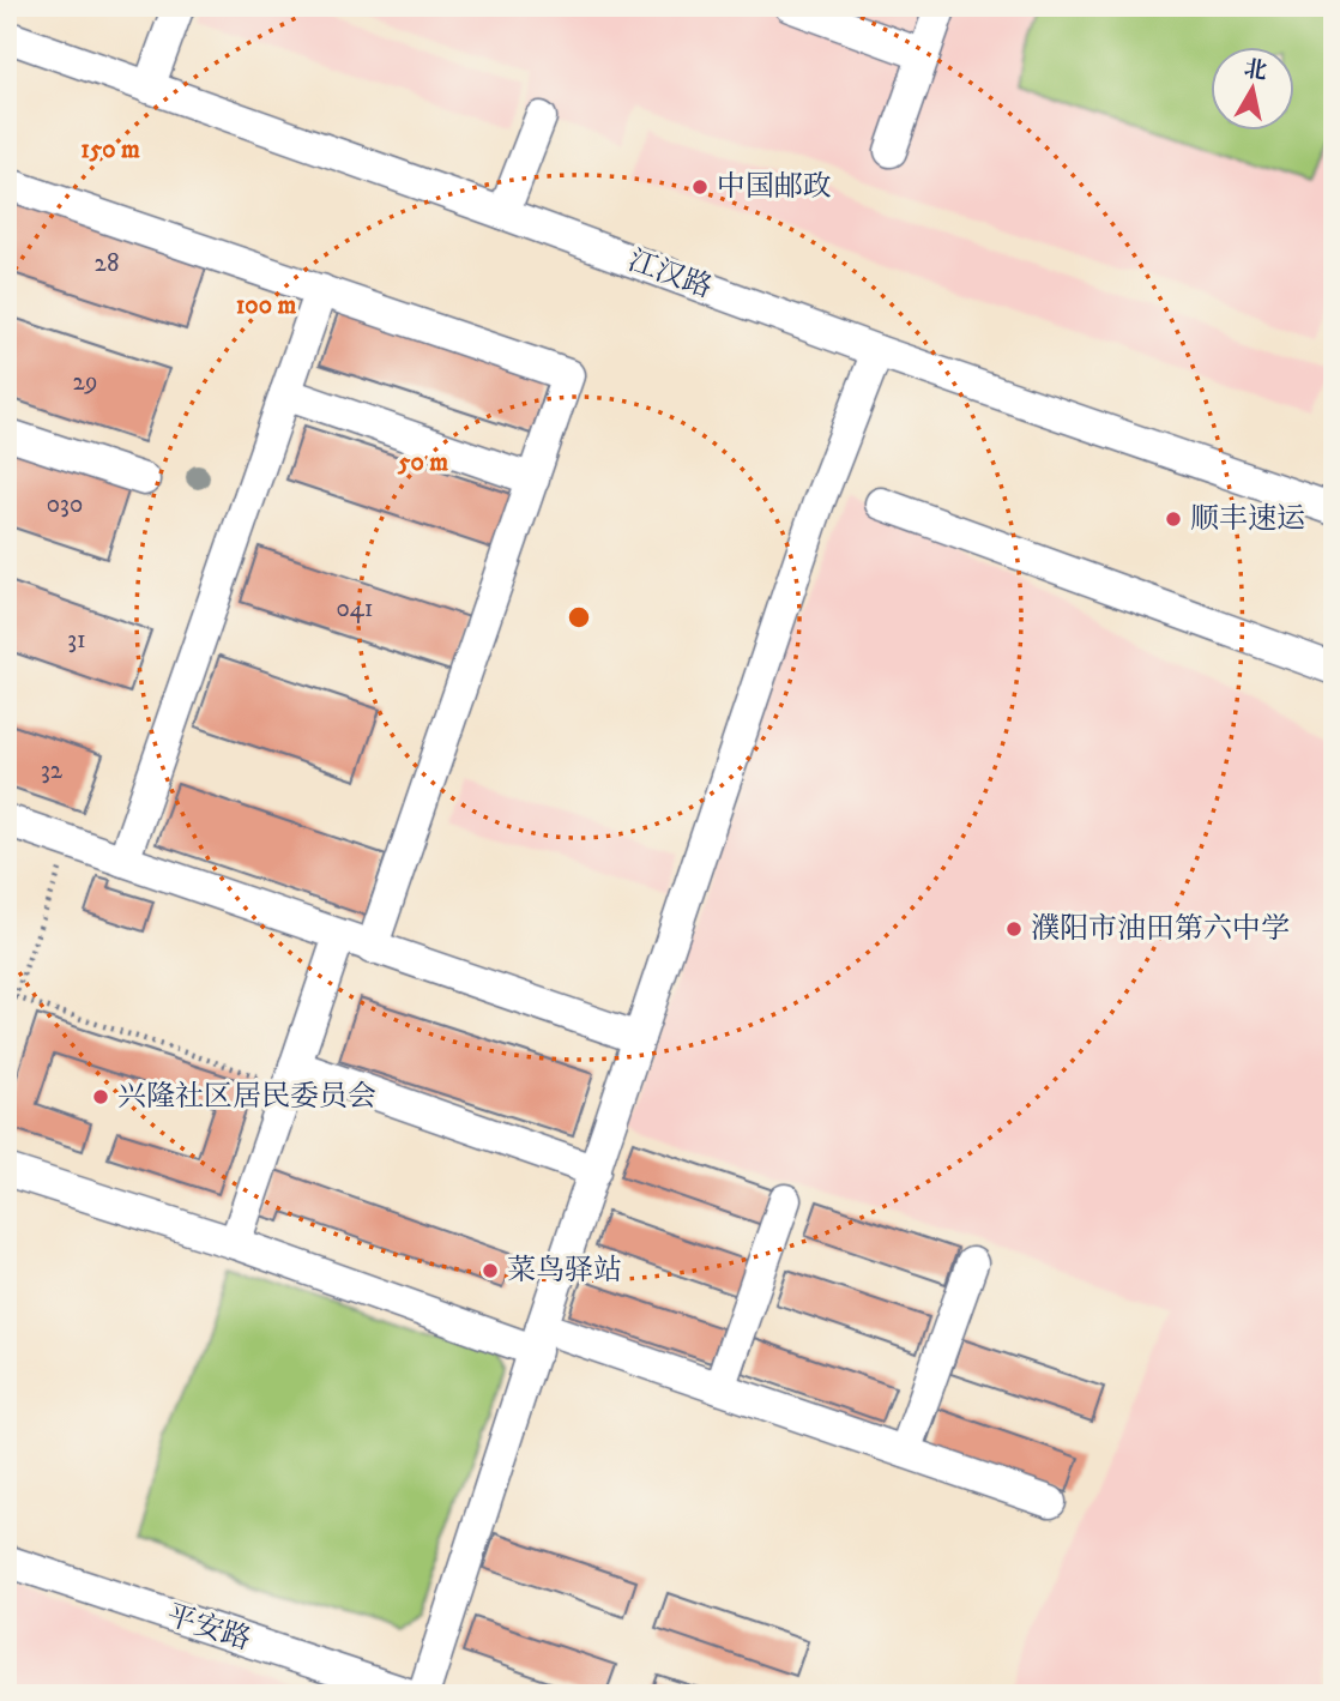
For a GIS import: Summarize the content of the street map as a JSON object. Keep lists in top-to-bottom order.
{
  "streets": {
    "street": ["江汉路", "平安路"]
  },
  "places": [
    "中国邮政",
    "顺丰速运",
    "濮阳市油田第六中学",
    "兴隆社区居民委员会",
    "菜鸟驿站"
  ],
  "house_numbers": [
    "28",
    "29",
    "030",
    "041",
    "31",
    "32"
  ],
  "north": "top",
  "rings": ["150 m", "100 m", "50 m"]
}
